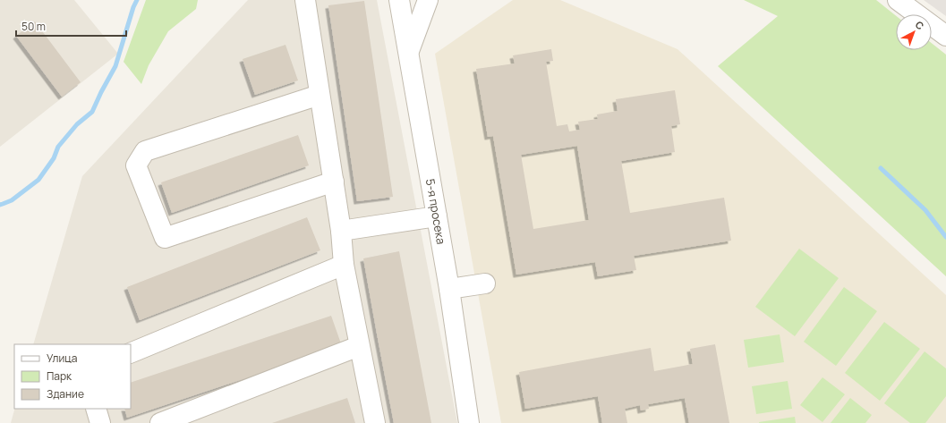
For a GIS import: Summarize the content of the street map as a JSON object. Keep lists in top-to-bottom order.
{
  "streets": {
    "street": ["5-я просека"]
  },
  "legend": ["Улица", "Парк", "Здание"],
  "scale_bar": "50 m",
  "north": "top right"
}
